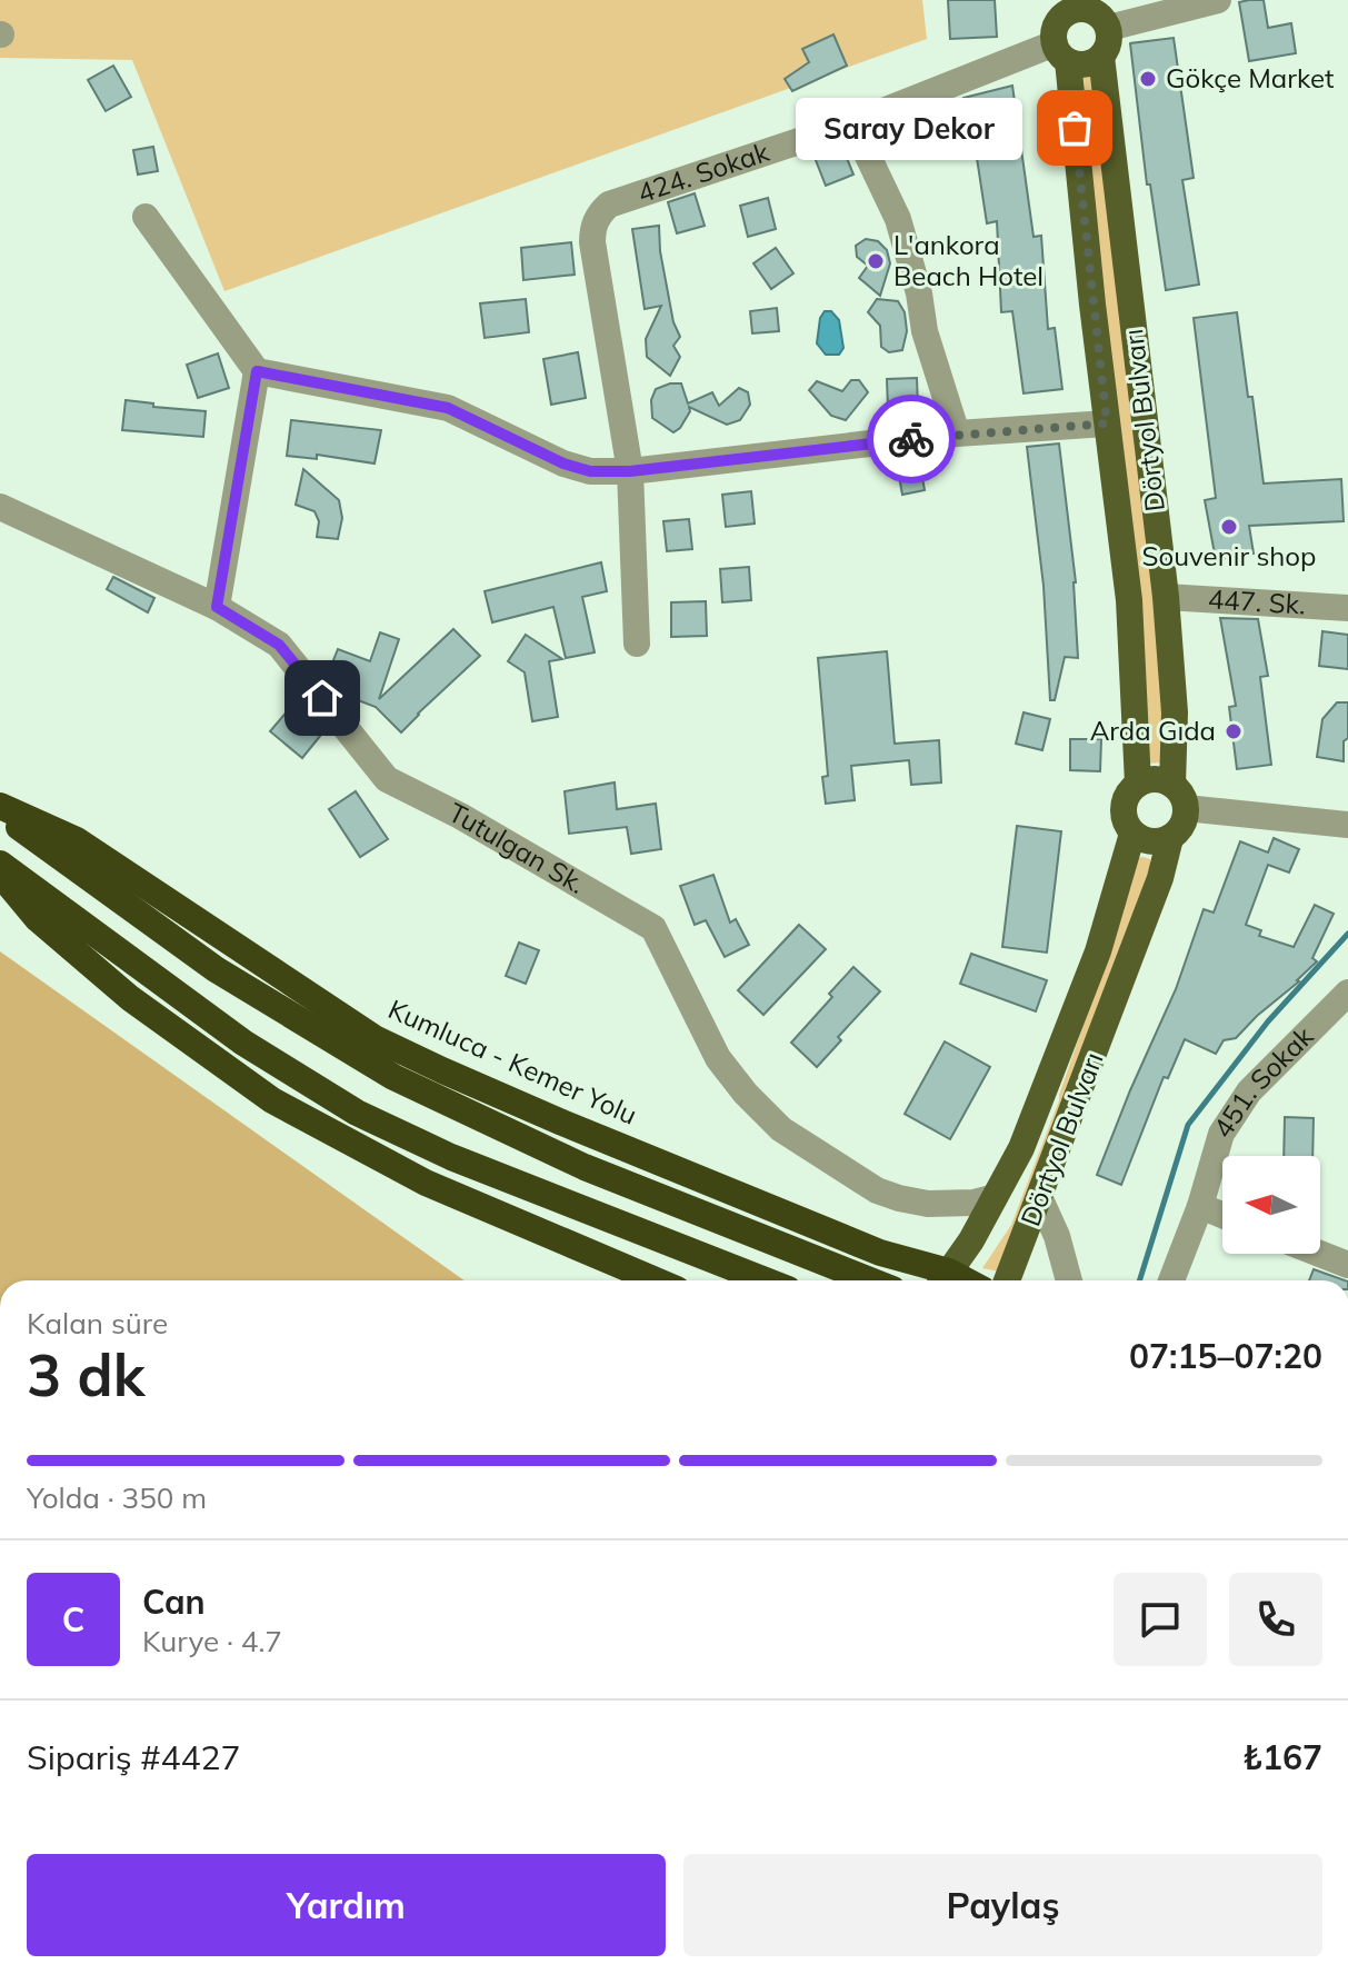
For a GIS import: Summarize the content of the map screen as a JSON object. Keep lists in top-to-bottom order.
{
  "streets": {
    "highway": ["Kumluca - Kemer Yolu"],
    "main road": ["Dörtyol Bulvarı"],
    "street": [
      "424. Sokak",
      "447. Sk.",
      "Tutulgan Sk.",
      "451. Sokak"
    ]
  },
  "crossings": [
    ["424. Sokak", "Dörtyol Bulvarı"],
    ["Dörtyol Bulvarı", "447. Sk."],
    ["Dörtyol Bulvarı", "Tutulgan Sk."],
    ["Dörtyol Bulvarı", "Kumluca - Kemer Yolu"]
  ],
  "places": [
    "Gökçe Market",
    "Saray Dekor",
    "L'ankora Beach Hotel",
    "Souvenir shop",
    "Arda Gıda"
  ],
  "north": "left",
  "page": {
    "bubble": "Saray Dekor",
    "heading": ["3 dk", "Kalan süre", "07:15–07:20"],
    "panel": [
      "Can",
      "Kurye · 4.7",
      "Sipariş #4427",
      "₺167"
    ],
    "bar": "Yolda · 350 m",
    "round": "C",
    "buttons": ["Yardım", "Paylaş"]
  }
}
